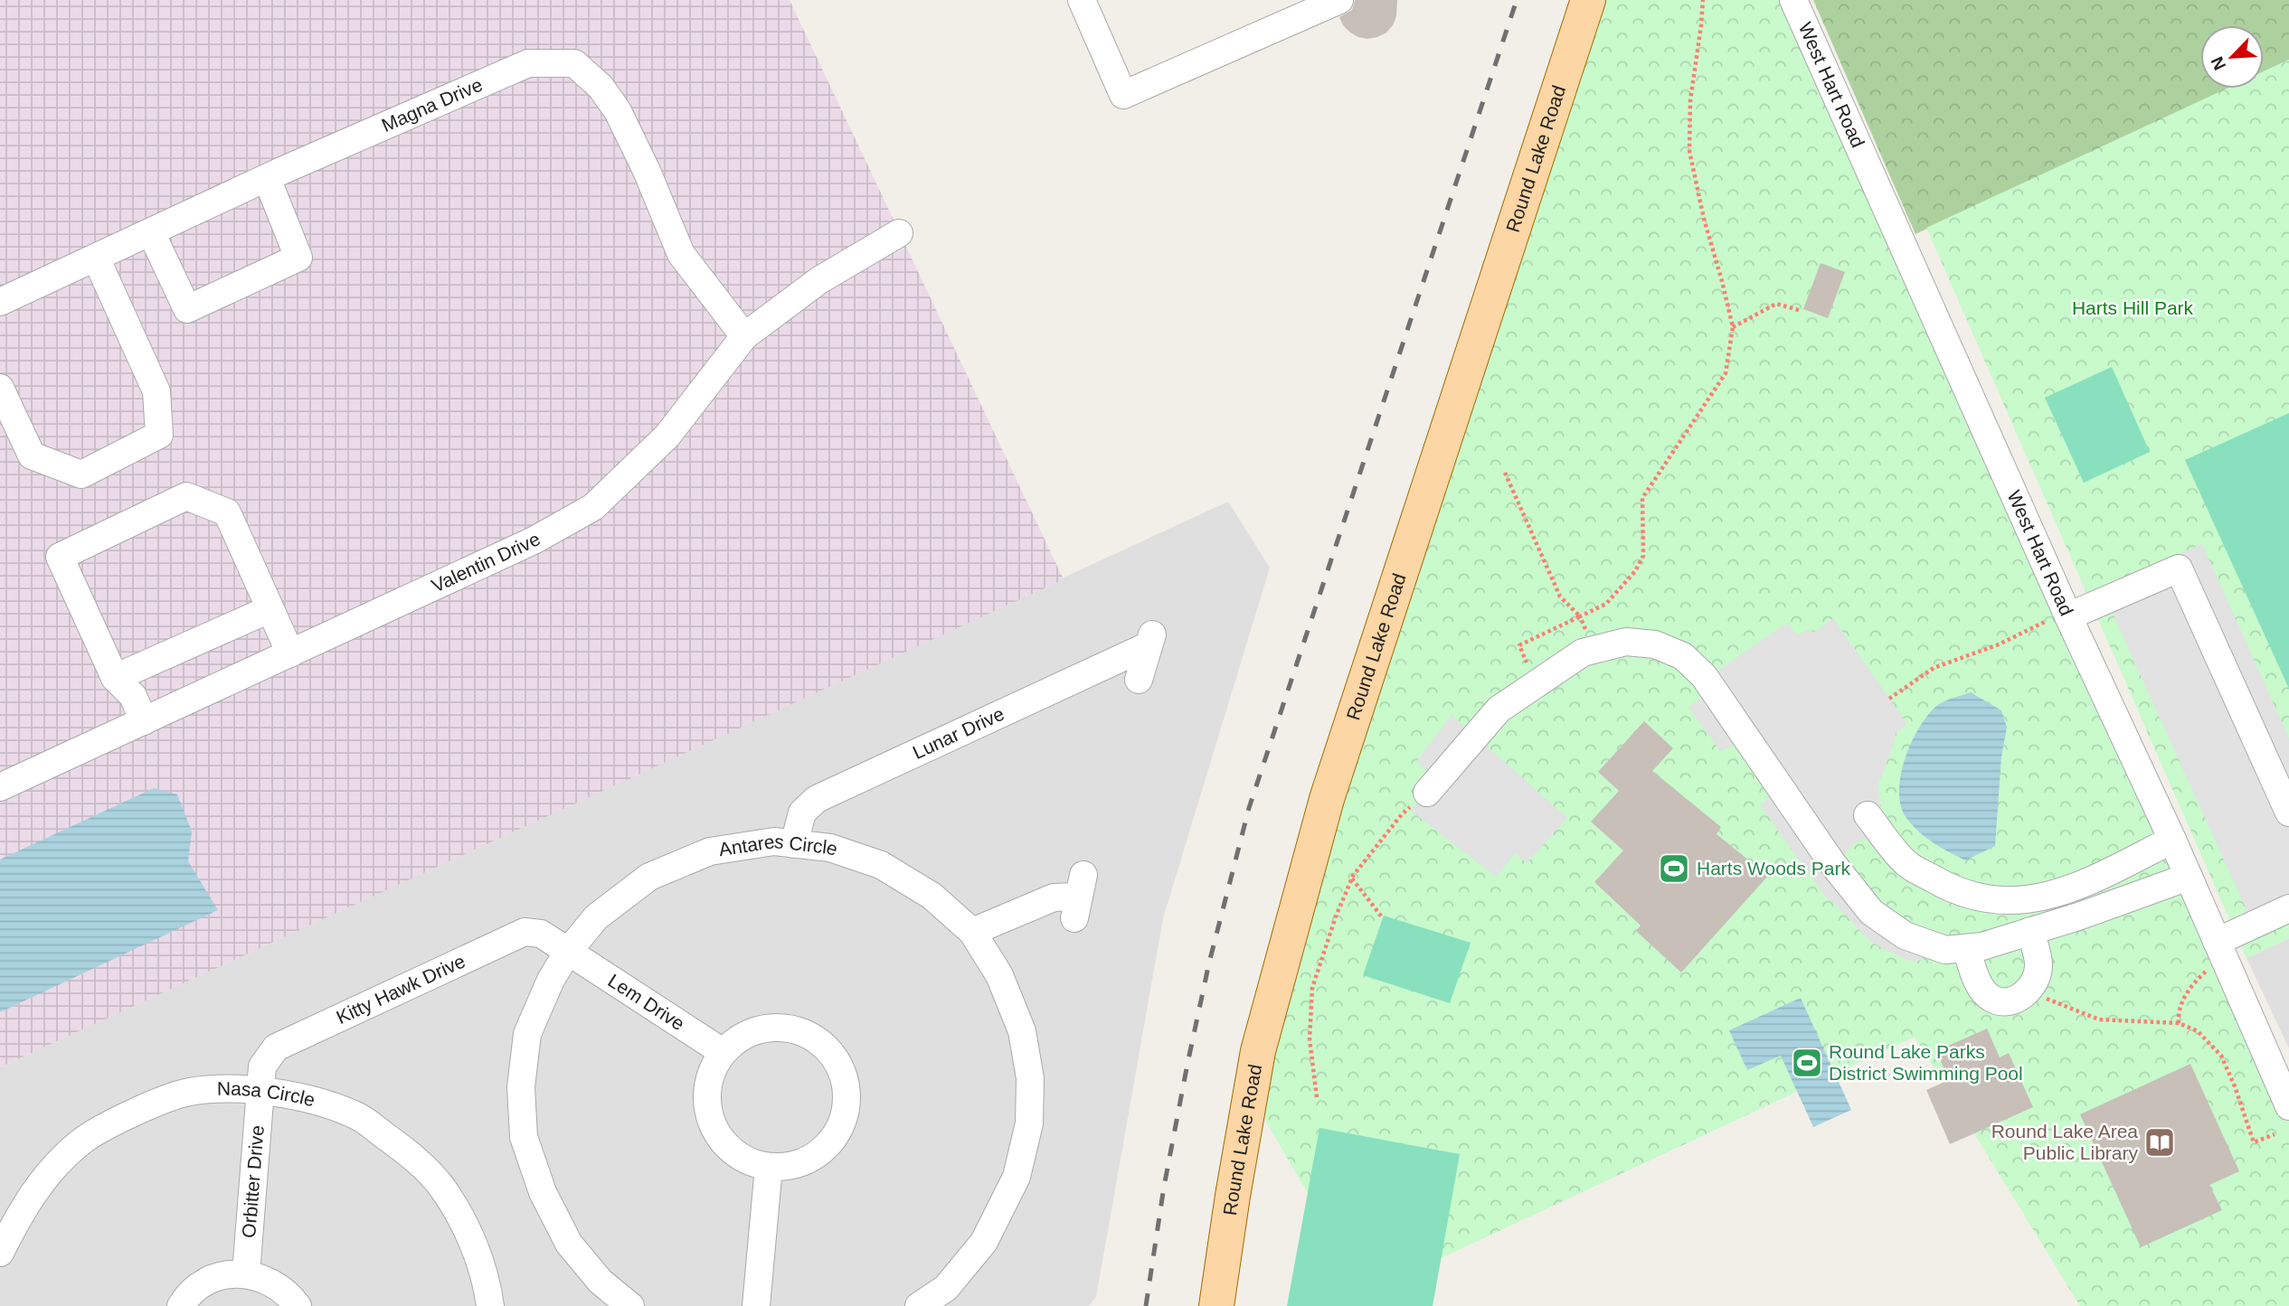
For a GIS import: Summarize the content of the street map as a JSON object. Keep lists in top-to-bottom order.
{
  "streets": {
    "main road": ["Round Lake Road"],
    "street": [
      "West Hart Road",
      "Magna Drive",
      "Valentin Drive",
      "Lunar Drive",
      "Antares Circle",
      "Kitty Hawk Drive",
      "Lem Drive",
      "Nasa Circle",
      "Orbitter Drive"
    ]
  },
  "crossings": [
    ["Magna Drive", "Valentin Drive"],
    ["Lunar Drive", "Antares Circle"],
    ["Antares Circle", "Kitty Hawk Drive"],
    ["Antares Circle", "Lem Drive"],
    ["Kitty Hawk Drive", "Lem Drive"],
    ["Kitty Hawk Drive", "Nasa Circle"],
    ["Kitty Hawk Drive", "Orbitter Drive"],
    ["Nasa Circle", "Orbitter Drive"]
  ],
  "parks": ["Harts Hill Park"],
  "places": {
    "sports": ["Harts Woods Park", "Round Lake Parks District Swimming Pool"],
    "library": ["Round Lake Area Public Library"]
  },
  "north": "bottom left"
}
